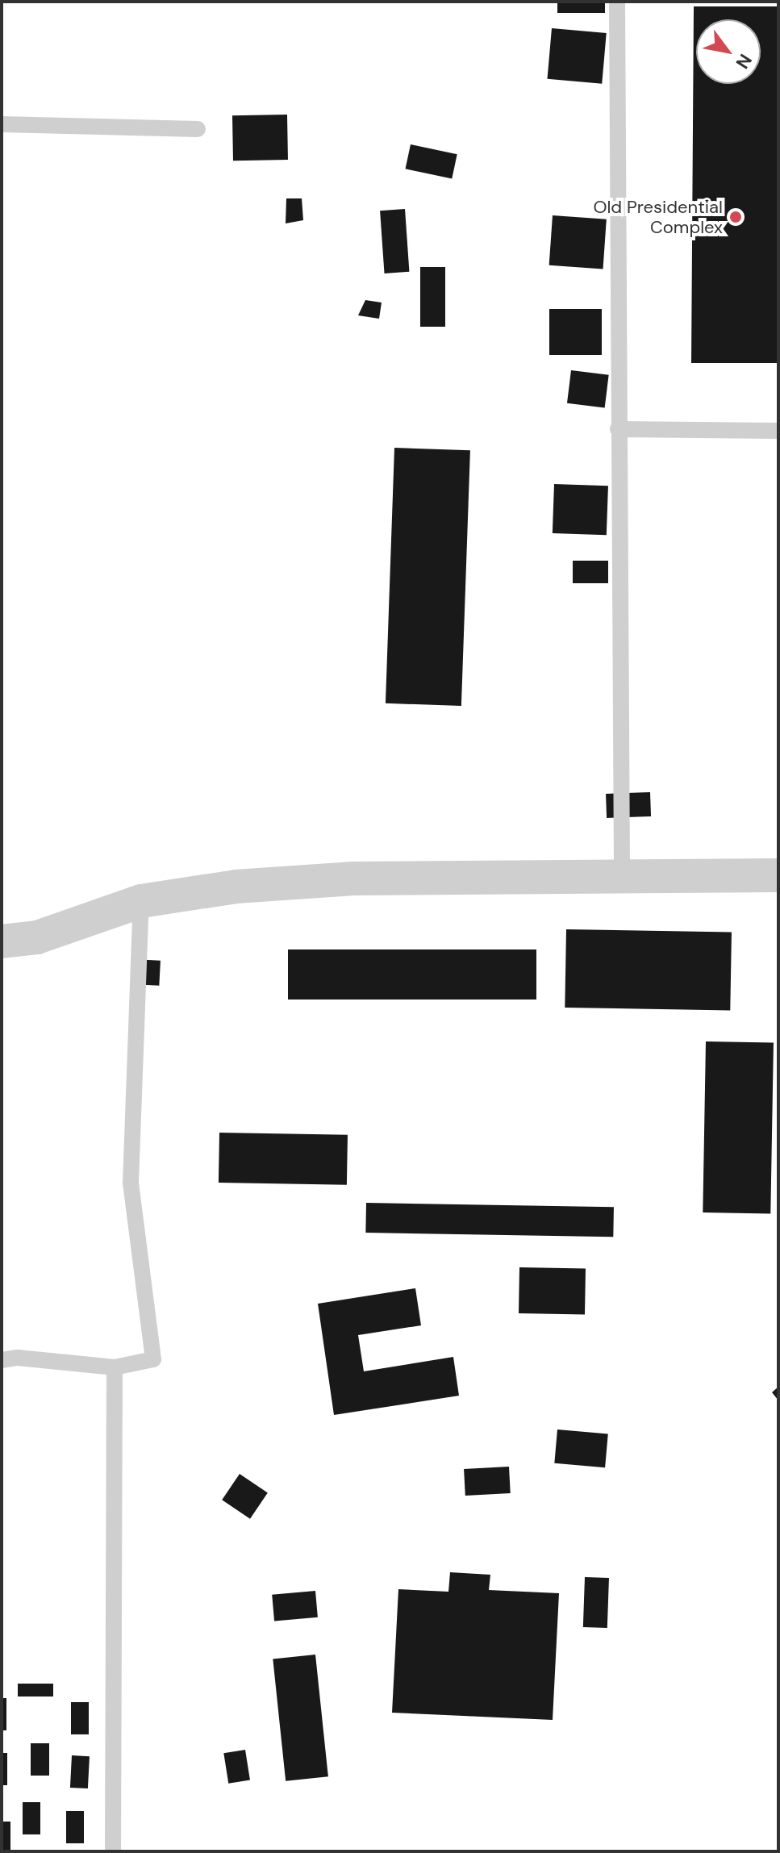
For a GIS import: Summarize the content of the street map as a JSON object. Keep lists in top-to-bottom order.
{
  "places": ["Old Presidential Complex"],
  "north": "bottom right"
}
